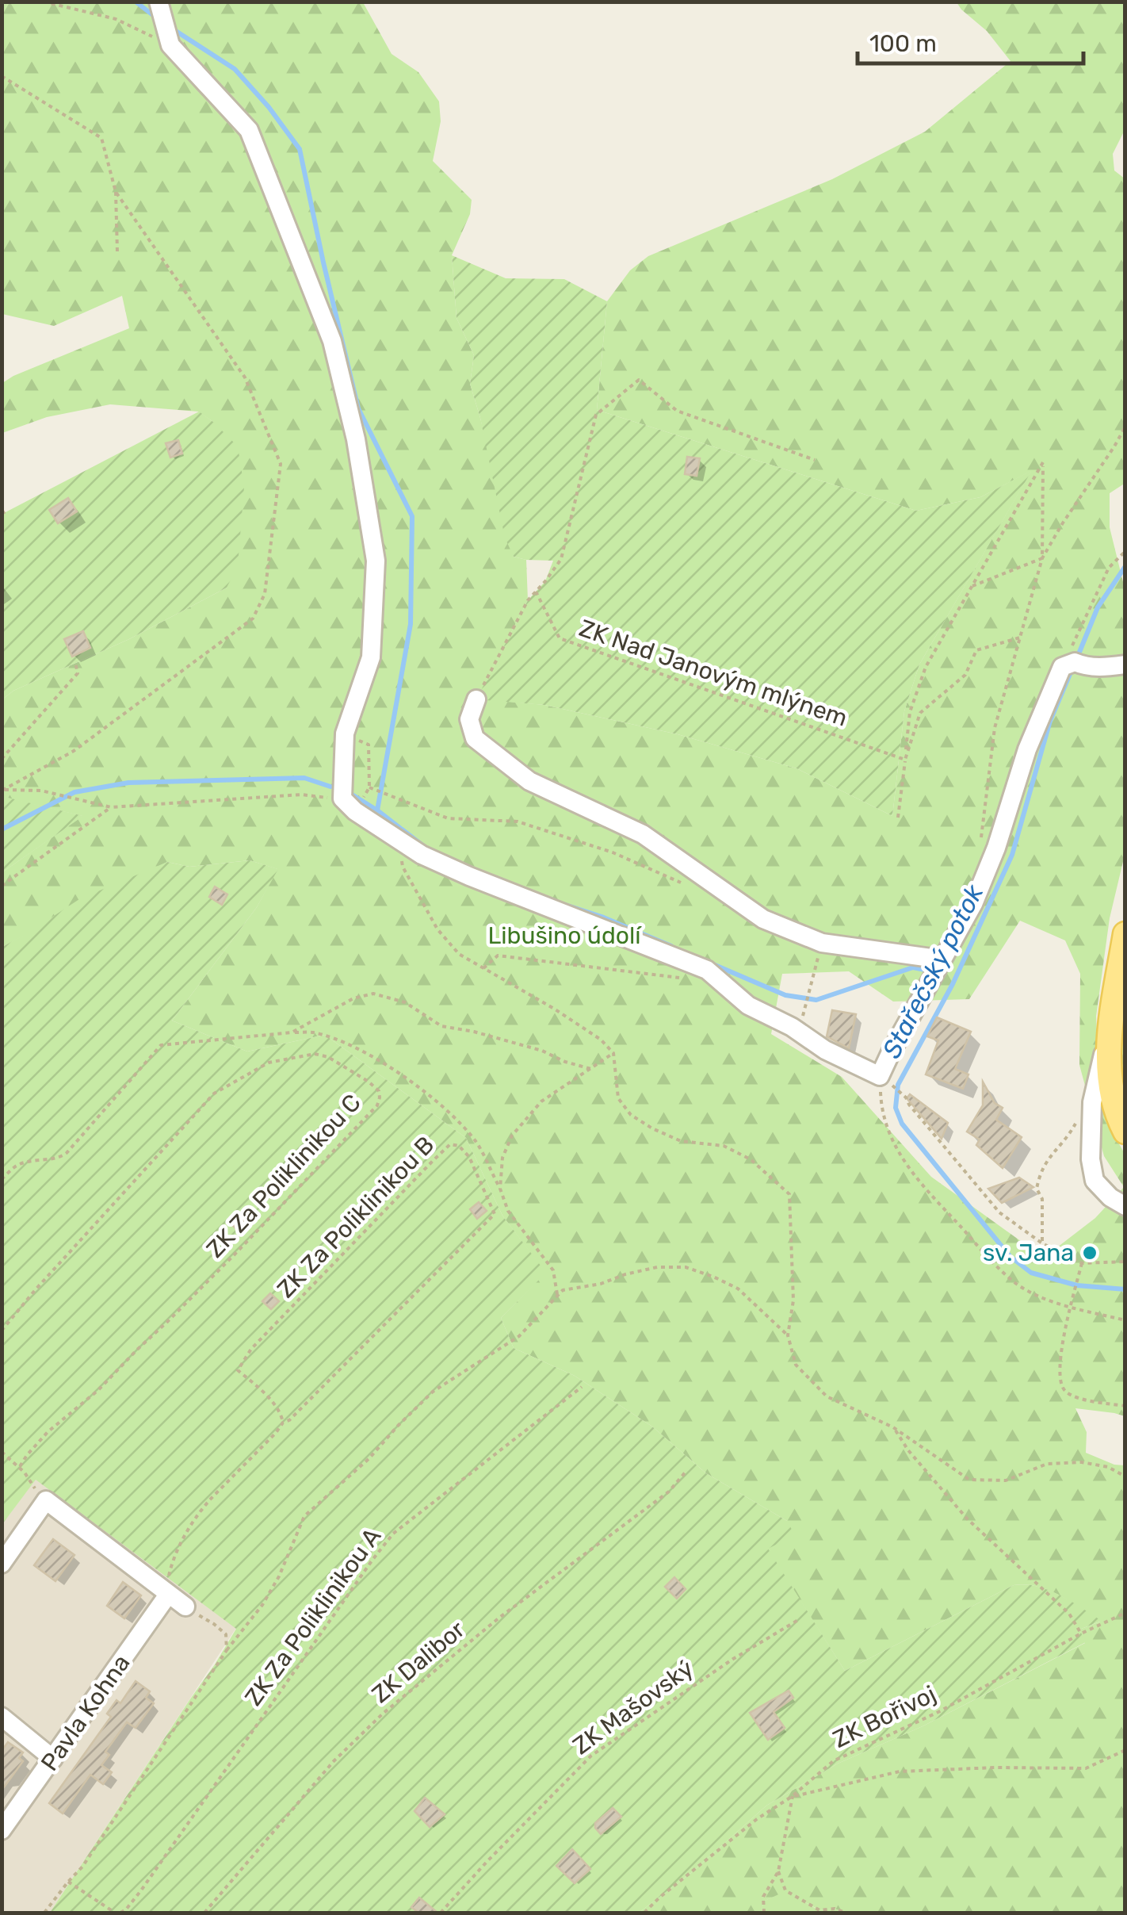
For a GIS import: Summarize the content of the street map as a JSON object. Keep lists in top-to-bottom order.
{
  "streets": {
    "street": ["Pavla Kohna"],
    "path": [
      "ZK Nad Janovým mlýnem",
      "ZK Za Poliklinikou C",
      "ZK Za Poliklinikou B",
      "ZK Za Poliklinikou A",
      "ZK Dalibor",
      "ZK Mašovský",
      "ZK Bořivoj"
    ]
  },
  "crossings": [
    ["ZK Za Poliklinikou B", "Pavla Kohna"]
  ],
  "water": ["Stařečský potok"],
  "parks": ["Libušino údolí"],
  "places": ["sv. Jana"],
  "scale_bar": "100 m"
}
